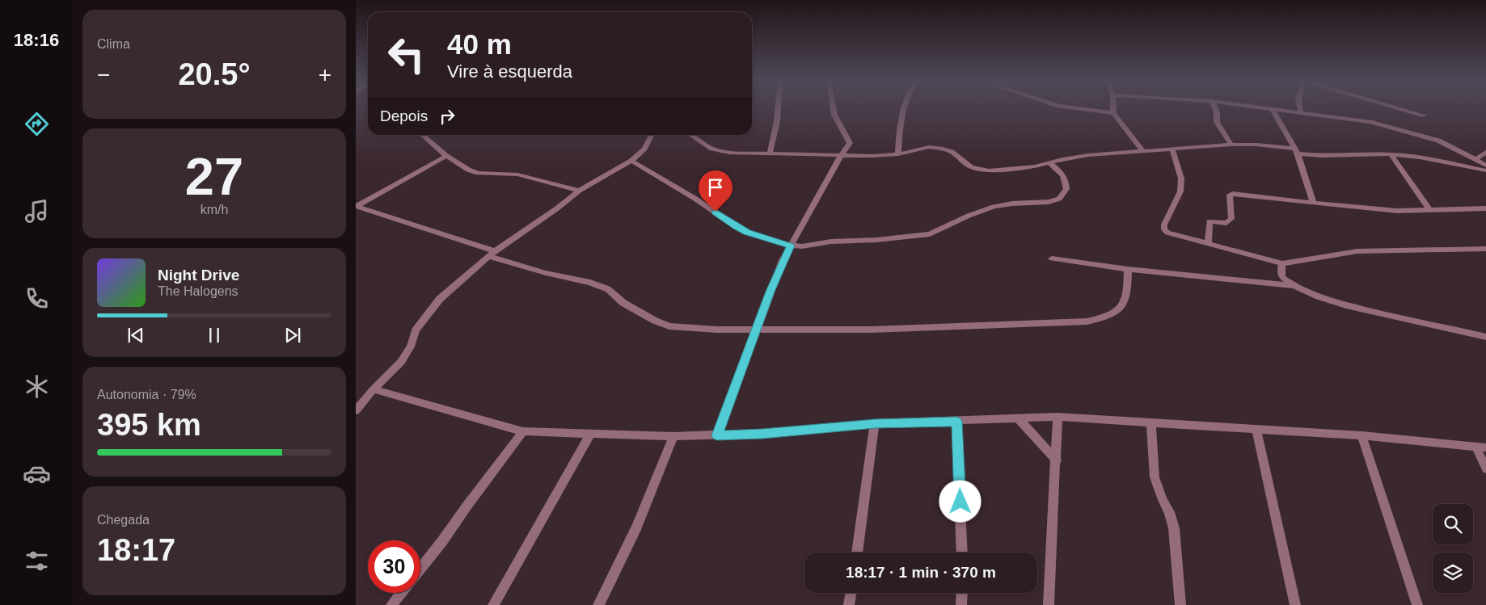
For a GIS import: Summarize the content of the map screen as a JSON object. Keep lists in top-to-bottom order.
{
  "page": {
    "tabs": "18:16",
    "tile": [
      "Clima",
      ["27", "km/h"],
      ["Autonomia · 79%", "395 km"],
      ["Chegada", "18:17"]
    ],
    "turn": ["40 m", "Vire à esquerda"],
    "heat": ["−", "20.5°", "+"],
    "then": "Depois",
    "song": ["Night Drive", "The Halogens"],
    "limit": "30",
    "trip": "18:17 · 1 min · 370 m"
  }
}
